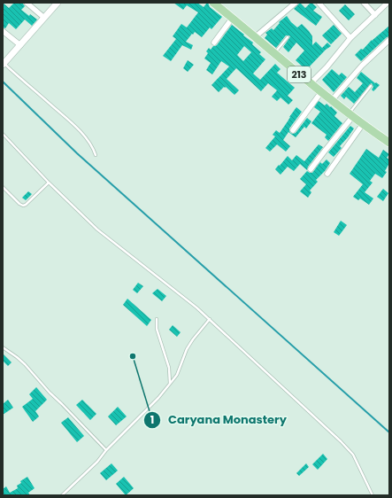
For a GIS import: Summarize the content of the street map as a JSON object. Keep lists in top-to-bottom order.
{
  "streets": {
    "main road": ["213"]
  },
  "places": ["Caryana Monastery"]
}
